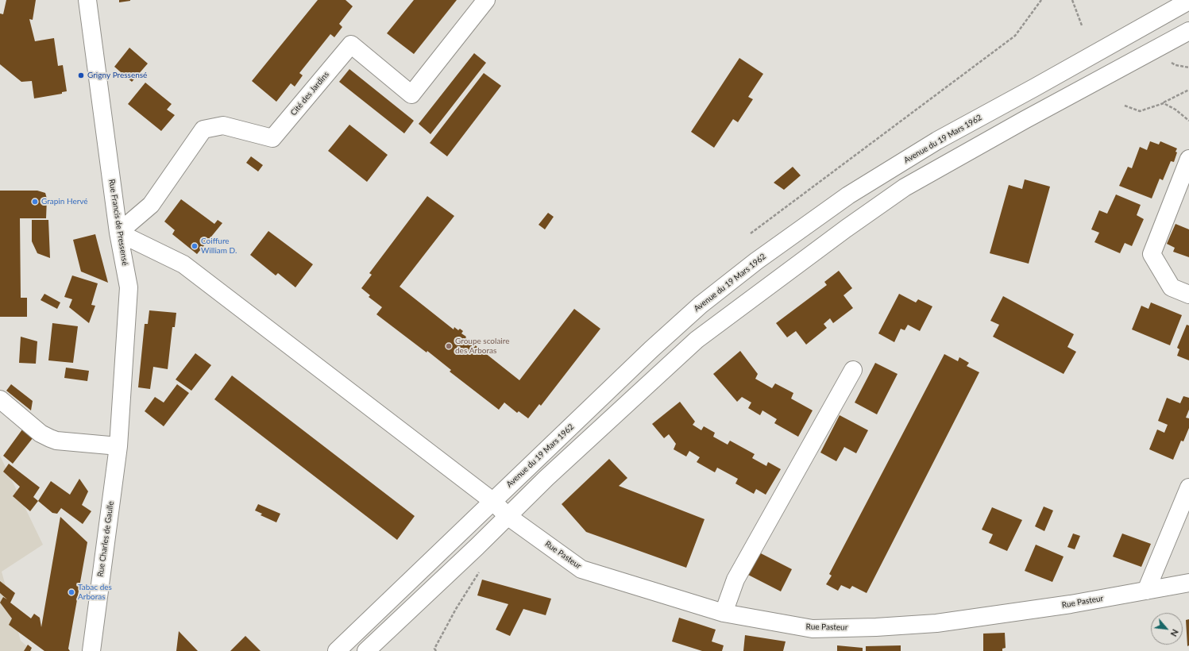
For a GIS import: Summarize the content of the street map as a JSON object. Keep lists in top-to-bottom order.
{
  "streets": {
    "street": [
      "Cité des Jardins",
      "Avenue du 19 Mars 1962",
      "Rue Francis de Pressensé",
      "Rue Charles de Gaulle",
      "Rue Pasteur"
    ]
  },
  "crossings": [
    ["Cité des Jardins", "Rue Francis de Pressensé"],
    ["Cité des Jardins", "Rue Pasteur"],
    ["Avenue du 19 Mars 1962", "Rue Pasteur"],
    ["Rue Francis de Pressensé", "Rue Charles de Gaulle"],
    ["Rue Francis de Pressensé", "Rue Pasteur"]
  ],
  "places": [
    "Grigny Pressensé",
    "Grapin Hervé",
    "Coiffure William D.",
    "Groupe scolaire des Arboras",
    "Tabac des Arboras"
  ],
  "north": "bottom right"
}
